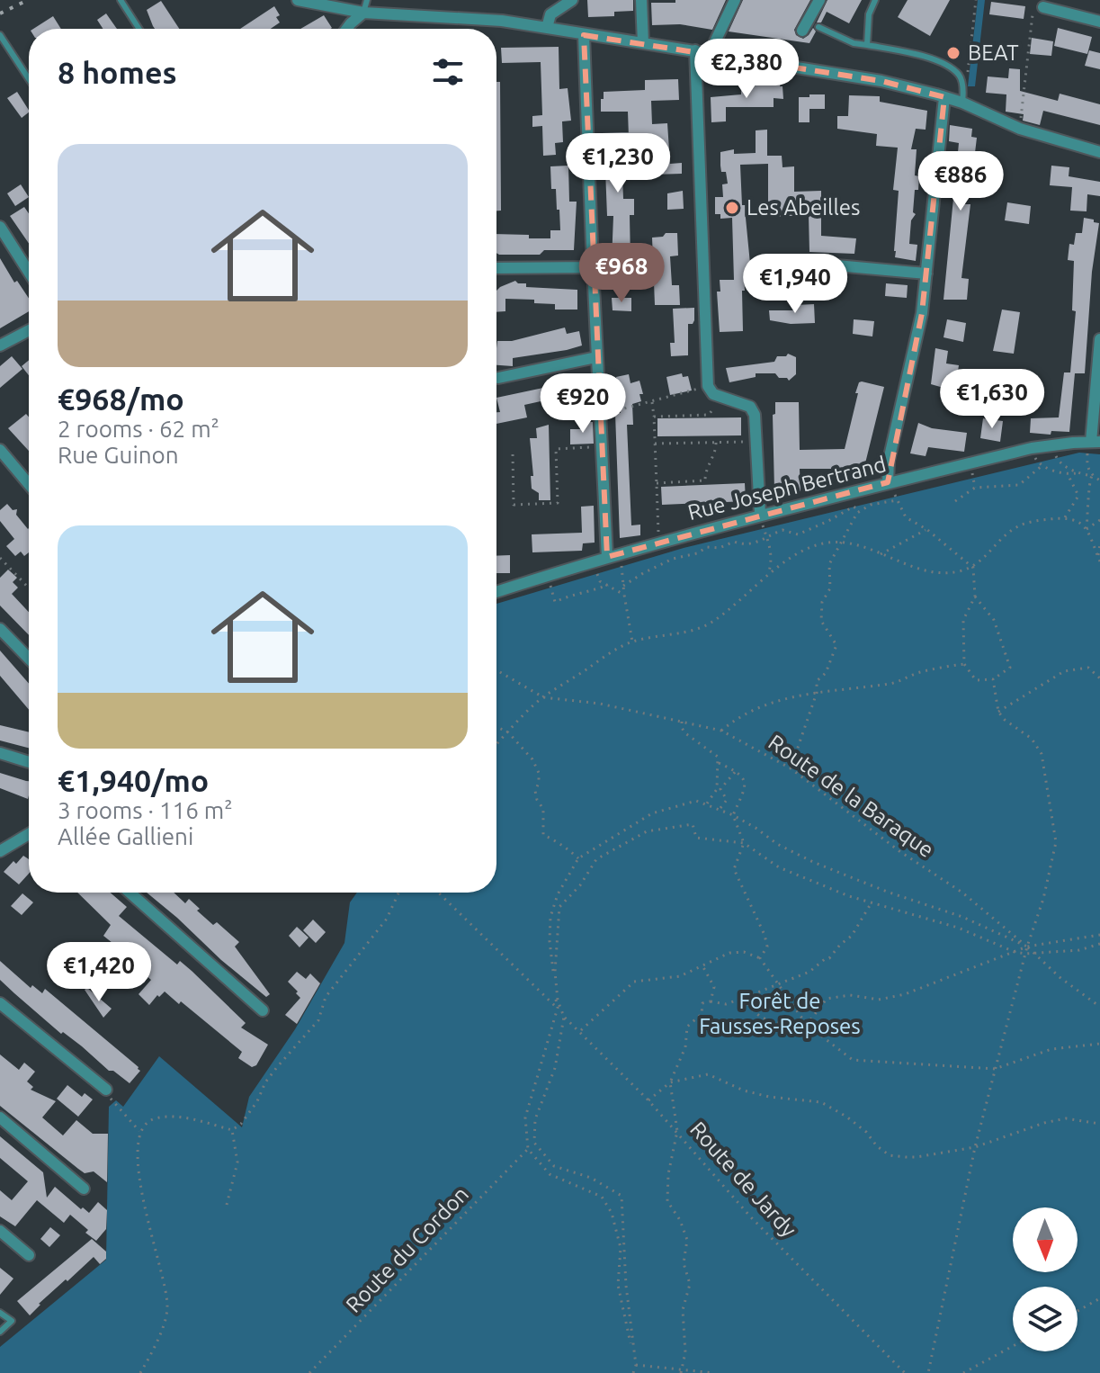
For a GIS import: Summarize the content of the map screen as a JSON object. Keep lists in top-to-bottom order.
{
  "streets": {
    "street": ["Rue Joseph Bertrand"],
    "path": ["Route de la Baraque", "Route de Jardy", "Route du Cordon"]
  },
  "parks": ["Forêt de Fausses-Reposes"],
  "places": ["BEAT", "Les Abeilles"],
  "north": "bottom",
  "page": {
    "heading": "8 homes",
    "price": [
      "€2,380",
      "€1,230",
      "€886",
      "€968",
      "€1,940",
      "€1,630",
      "€920",
      "€1,420"
    ],
    "list": [
      {
        "name": "€968/mo",
        "note": "2 rooms · 62 m² · Rue Guinon"
      },
      {
        "name": "€1,940/mo",
        "note": "3 rooms · 116 m² · Allée Gallieni"
      }
    ]
  }
}
